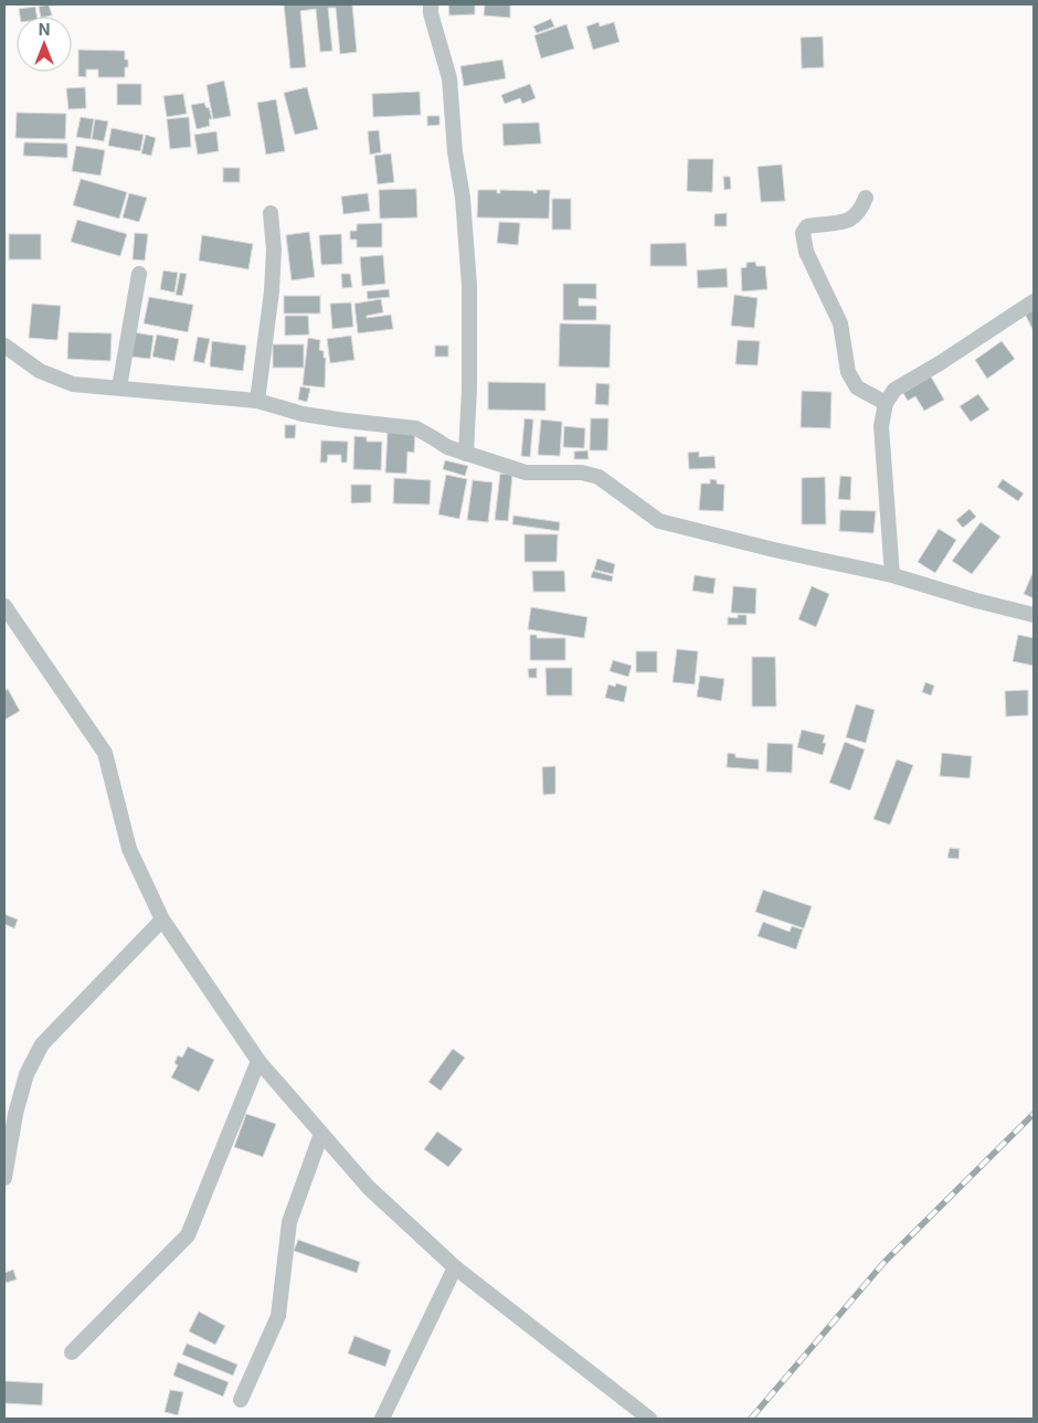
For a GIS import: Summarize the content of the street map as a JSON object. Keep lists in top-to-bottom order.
{
  "north": "top"
}
